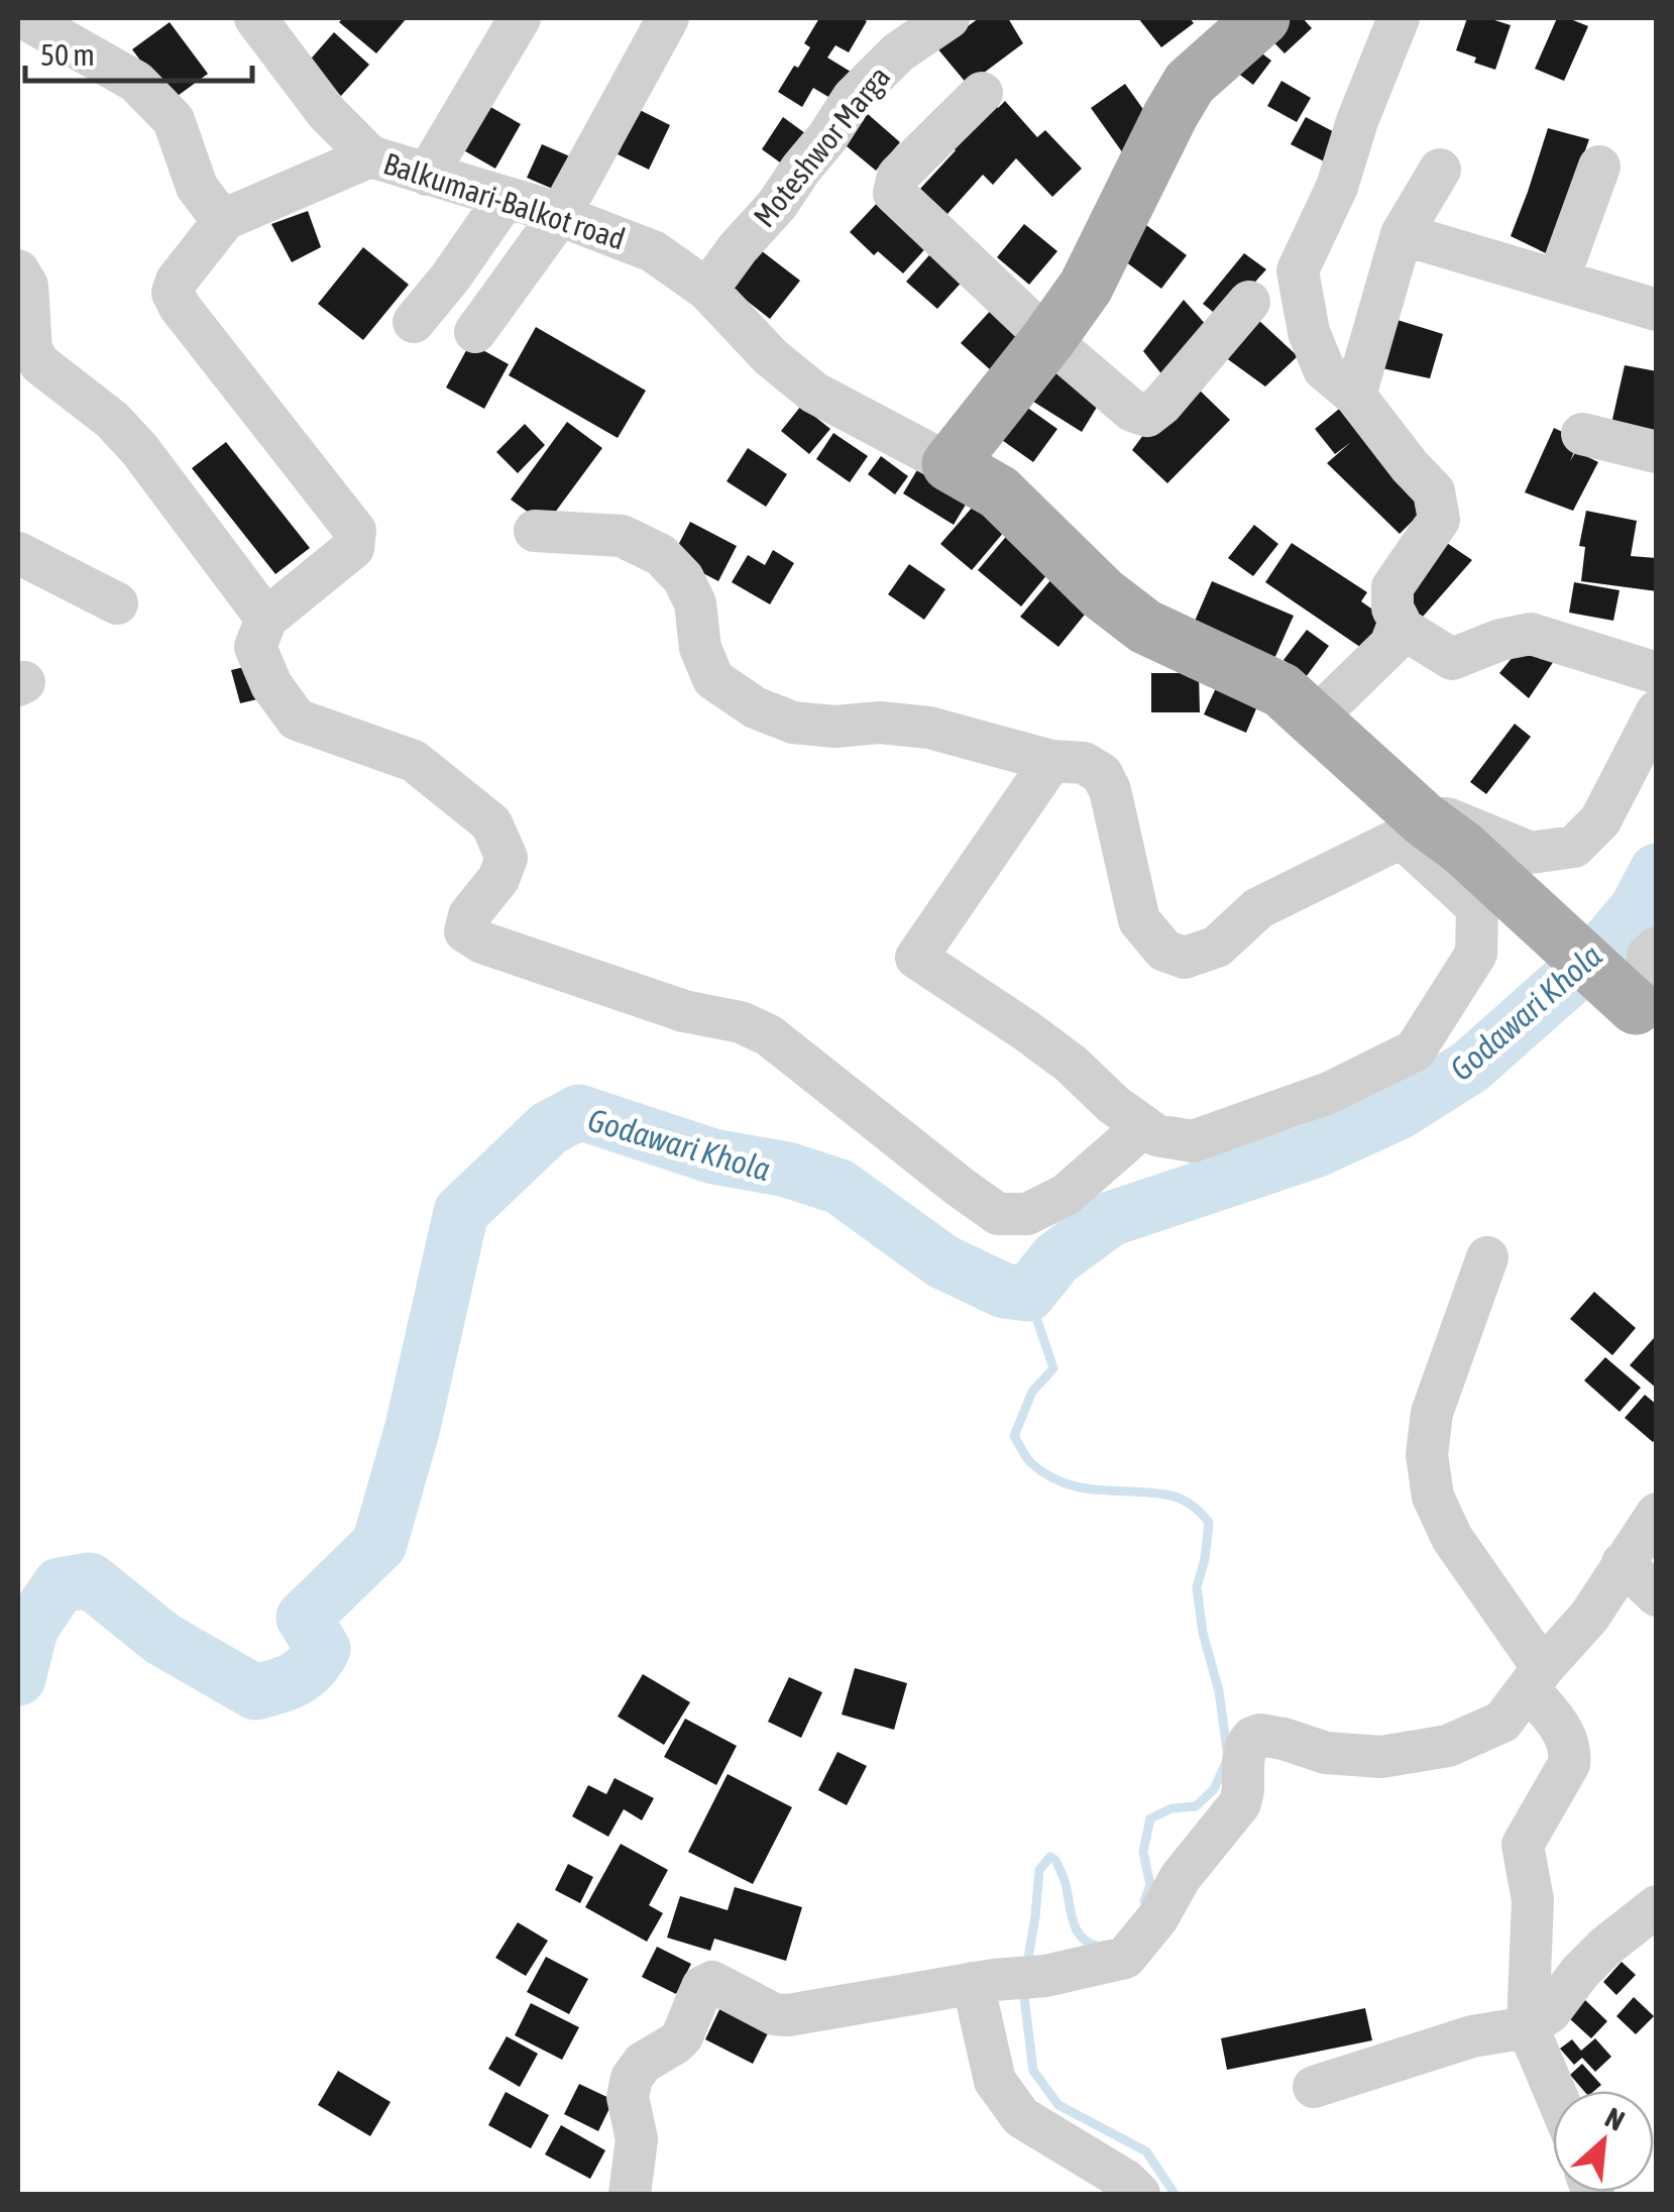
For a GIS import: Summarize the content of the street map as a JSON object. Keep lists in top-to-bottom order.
{
  "streets": {
    "main road": ["Balkumari-Balkot road"],
    "street": ["Moteshwor Marga"]
  },
  "crossings": [
    ["Moteshwor Marga", "Balkumari-Balkot road"]
  ],
  "water": ["Godawari Khola"],
  "scale_bar": "50 m",
  "north": "top right"
}
